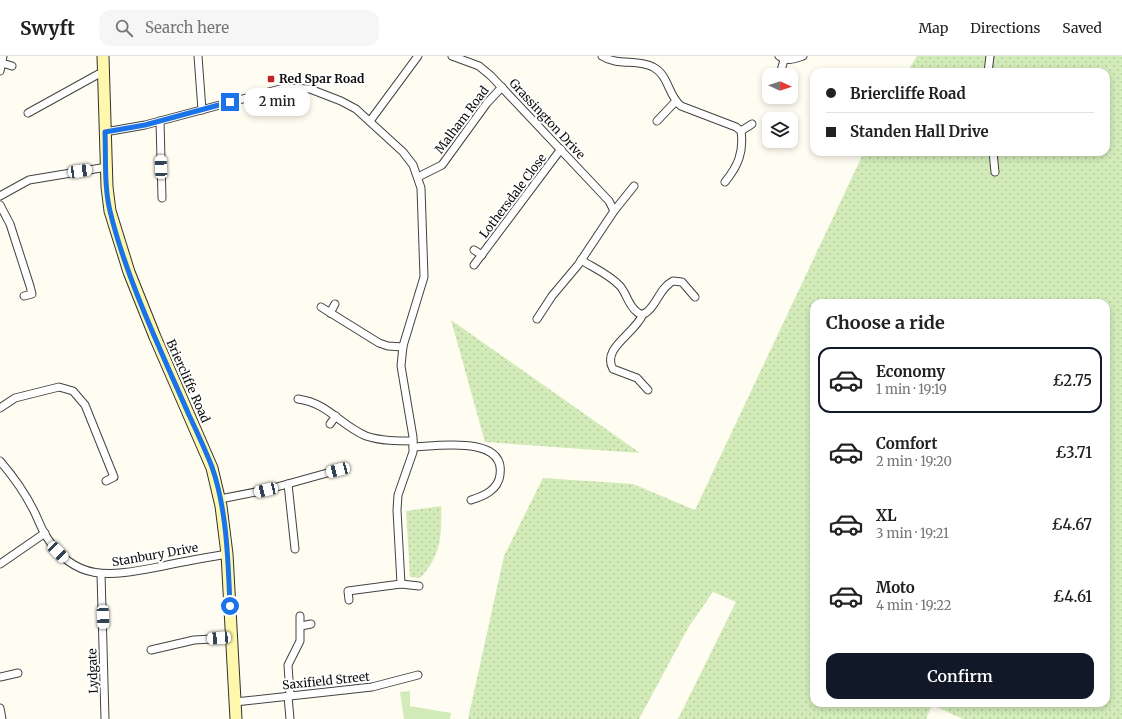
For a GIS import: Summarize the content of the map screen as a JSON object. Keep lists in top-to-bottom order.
{
  "streets": {
    "street": [
      "Grassington Drive",
      "Malham Road",
      "Lothersdale Close",
      "Briercliffe Road",
      "Stanbury Drive",
      "Lydgate",
      "Saxifield Street"
    ]
  },
  "crossings": [
    ["Grassington Drive", "Malham Road"],
    ["Grassington Drive", "Lothersdale Close"],
    ["Briercliffe Road", "Stanbury Drive"],
    ["Briercliffe Road", "Saxifield Street"],
    ["Stanbury Drive", "Lydgate"]
  ],
  "places": {
    "transit": ["Red Spar Road"]
  },
  "north": "right",
  "page": {
    "header": "Swyft",
    "search": "Search here",
    "nav": ["Map", "Directions", "Saved"],
    "banner": ["Briercliffe Road", "Standen Hall Drive"],
    "bubble": "2 min",
    "heading": "Choose a ride",
    "list": [
      {
        "name": "Economy",
        "note": "1 min · 19:19",
        "value": "£2.75"
      },
      {
        "name": "Comfort",
        "note": "2 min · 19:20",
        "value": "£3.71"
      },
      {
        "name": "XL",
        "note": "3 min · 19:21",
        "value": "£4.67"
      },
      {
        "name": "Moto",
        "note": "4 min · 19:22",
        "value": "£4.61"
      }
    ],
    "buttons": "Confirm"
  }
}
